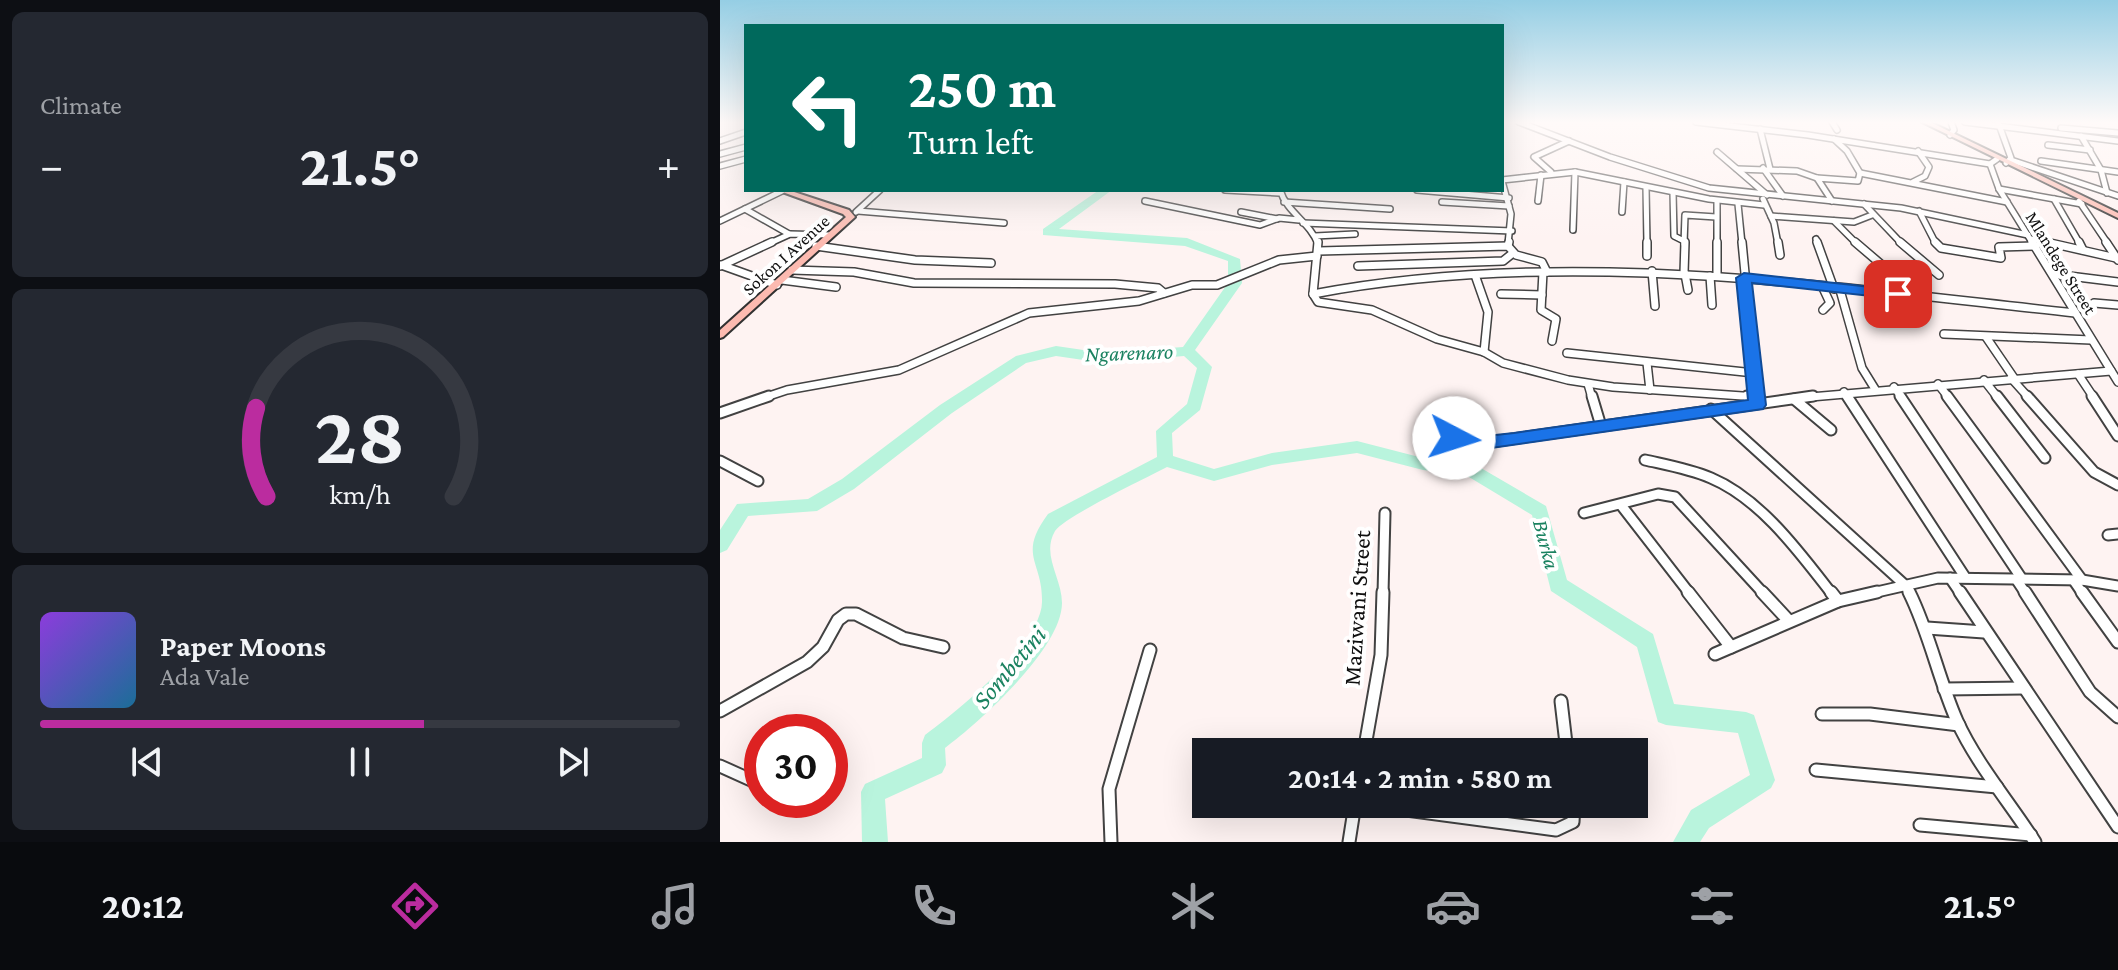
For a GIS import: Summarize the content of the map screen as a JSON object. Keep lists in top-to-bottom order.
{
  "streets": {
    "street": ["Sokon I Avenue", "Mlandege Street", "Maziwani Street"]
  },
  "water": ["Ngarenaro", "Burka", "Sombetini"],
  "page": {
    "tile": "Climate",
    "turn": ["250 m", "Turn left"],
    "heat": ["−", "21.5°", "+"],
    "song": ["Paper Moons", "Ada Vale"],
    "limit": "30",
    "trip": "20:14 · 2 min · 580 m",
    "tabs": ["20:12", "21.5°"],
    "gauge": ["28", "km/h"]
  }
}
